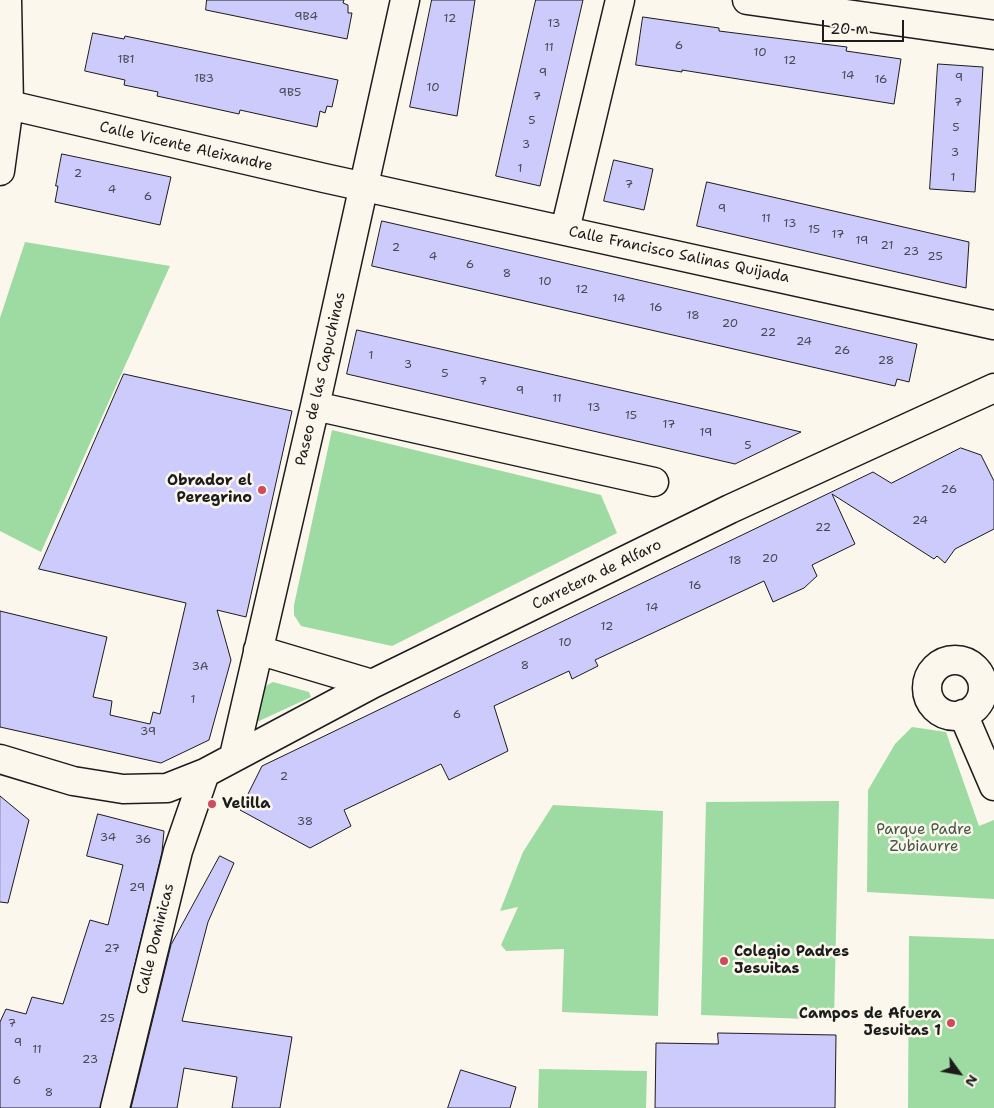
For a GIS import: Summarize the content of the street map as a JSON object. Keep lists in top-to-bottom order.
{
  "streets": {
    "street": [
      "Calle Vicente Aleixandre",
      "Calle Francisco Salinas Quijada",
      "Paseo de las Capuchinas",
      "Carretera de Alfaro",
      "Calle Dominicas"
    ]
  },
  "crossings": [
    ["Calle Vicente Aleixandre", "Calle Francisco Salinas Quijada"],
    ["Calle Vicente Aleixandre", "Paseo de las Capuchinas"],
    ["Calle Francisco Salinas Quijada", "Paseo de las Capuchinas"],
    ["Paseo de las Capuchinas", "Carretera de Alfaro"],
    ["Carretera de Alfaro", "Calle Dominicas"]
  ],
  "parks": ["Parque Padre Zubiaurre"],
  "places": [
    "Obrador el Peregrino",
    "Velilla",
    "Colegio Padres Jesuitas",
    "Campos de Afuera Jesuitas 1"
  ],
  "house_numbers": [
    "9B4",
    "12",
    "13",
    "6",
    "11",
    "10",
    "1B1",
    "12",
    "9",
    "14",
    "9",
    "1B3",
    "16",
    "10",
    "9B5",
    "7",
    "7",
    "5",
    "5",
    "3",
    "3",
    "1",
    "2",
    "1",
    "7",
    "4",
    "6",
    "9",
    "11",
    "13",
    "15",
    "17",
    "19",
    "21",
    "2",
    "23",
    "4",
    "25",
    "6",
    "8",
    "10",
    "12",
    "14",
    "16",
    "18",
    "20",
    "22",
    "24",
    "26",
    "1",
    "28",
    "3",
    "5",
    "7",
    "9",
    "11",
    "13",
    "15",
    "17",
    "19",
    "5",
    "26",
    "24",
    "22",
    "20",
    "18",
    "16",
    "14",
    "12",
    "10",
    "8",
    "3A",
    "1",
    "6",
    "39",
    "2",
    "38",
    "34",
    "36",
    "29",
    "27",
    "25",
    "7",
    "9",
    "11",
    "23",
    "6",
    "8"
  ],
  "scale_bar": "20 m",
  "north": "bottom right"
}
